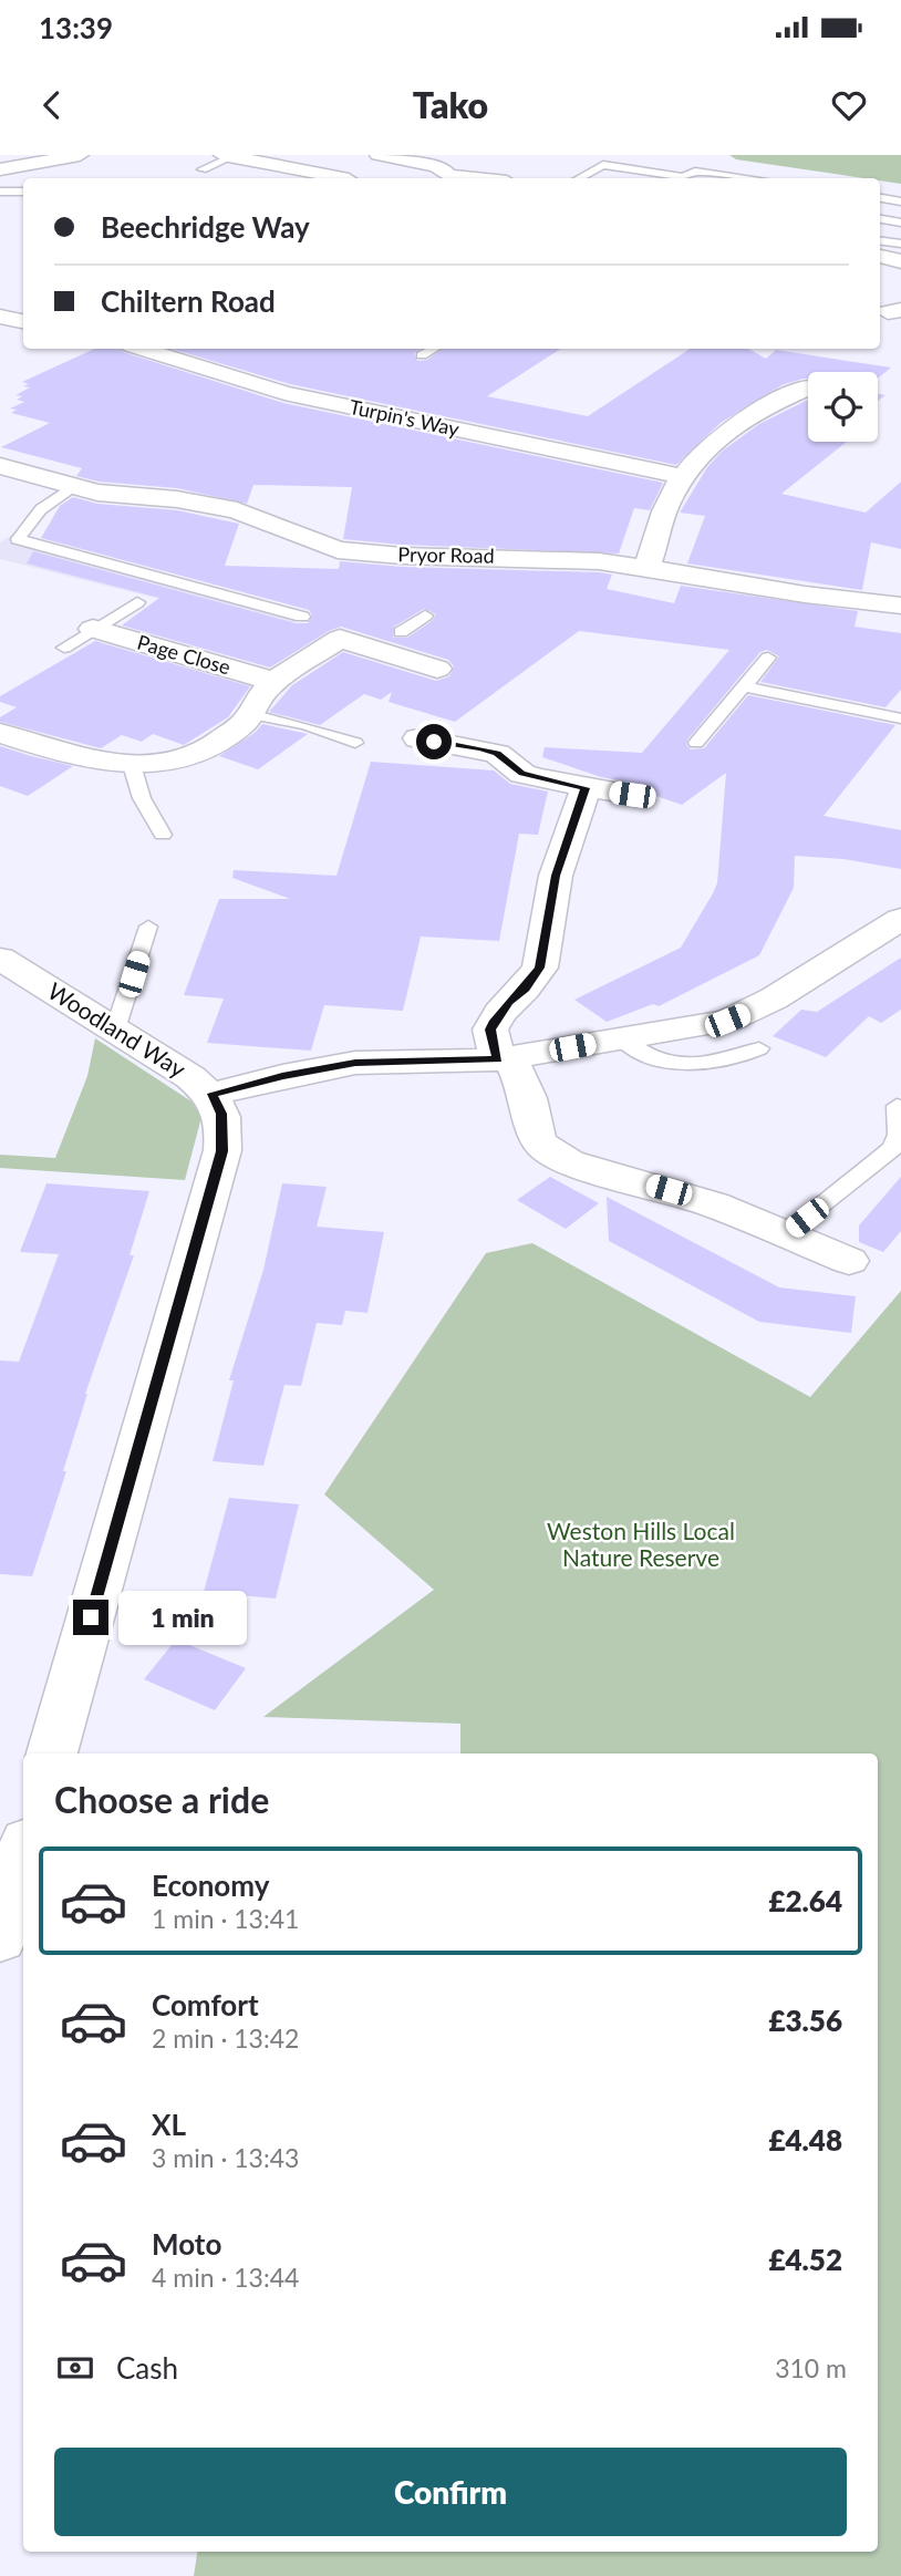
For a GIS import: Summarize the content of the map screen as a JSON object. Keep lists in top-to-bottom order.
{
  "streets": {
    "street": [
      "Turpin's Way",
      "Pryor Road",
      "Page Close",
      "Woodland Way"
    ]
  },
  "parks": ["Weston Hills Local Nature Reserve"],
  "page": {
    "status": "13:39",
    "header": "Tako",
    "banner": ["Beechridge Way", "Chiltern Road"],
    "bubble": "1 min",
    "heading": "Choose a ride",
    "list": [
      {
        "name": "Economy",
        "note": "1 min · 13:41",
        "value": "£2.64"
      },
      {
        "name": "Comfort",
        "note": "2 min · 13:42",
        "value": "£3.56"
      },
      {
        "name": "XL",
        "note": "3 min · 13:43",
        "value": "£4.48"
      },
      {
        "name": "Moto",
        "note": "4 min · 13:44",
        "value": "£4.52"
      }
    ],
    "pay": ["Cash", "310 m"],
    "buttons": "Confirm"
  }
}
